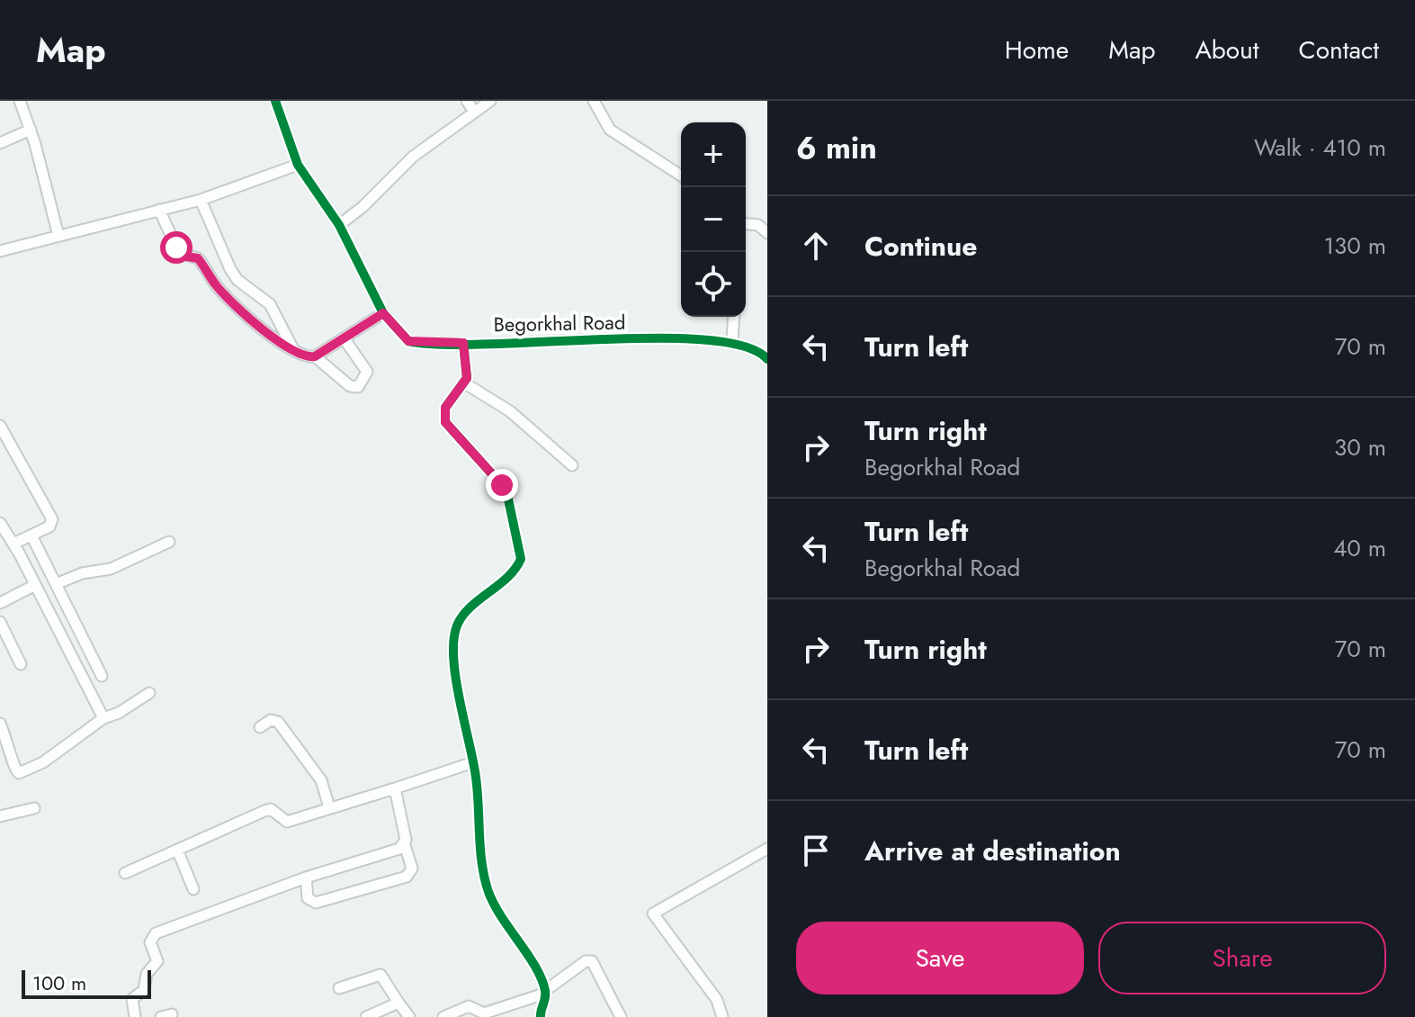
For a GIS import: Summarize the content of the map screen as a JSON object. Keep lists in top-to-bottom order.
{
  "streets": {
    "street": ["Begorkhal Road"]
  },
  "scale_bar": "100 m",
  "page": {
    "header": "Map",
    "nav": [
      "Home",
      "Map",
      "About",
      "Contact"
    ],
    "heading": ["6 min", "Walk · 410 m"],
    "map_buttons": ["+", "−"],
    "list": [
      ["Continue", "130 m"],
      ["Turn left", "70 m"],
      ["Turn right", "Begorkhal Road", "30 m"],
      ["Turn left", "Begorkhal Road", "40 m"],
      ["Turn right", "70 m"],
      ["Turn left", "70 m"],
      "Arrive at destination"
    ],
    "buttons": ["Save", "Share"],
    "scale": "100 m"
  }
}
